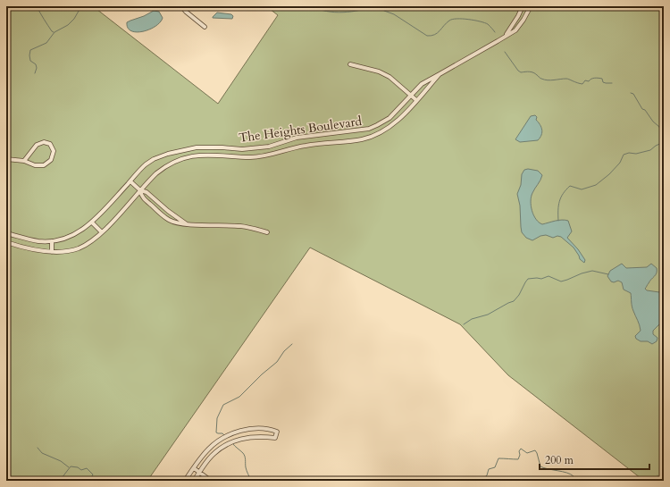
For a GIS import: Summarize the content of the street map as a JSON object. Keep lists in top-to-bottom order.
{
  "streets": {
    "street": ["The Heights Boulevard"]
  },
  "scale_bar": "200 m"
}
